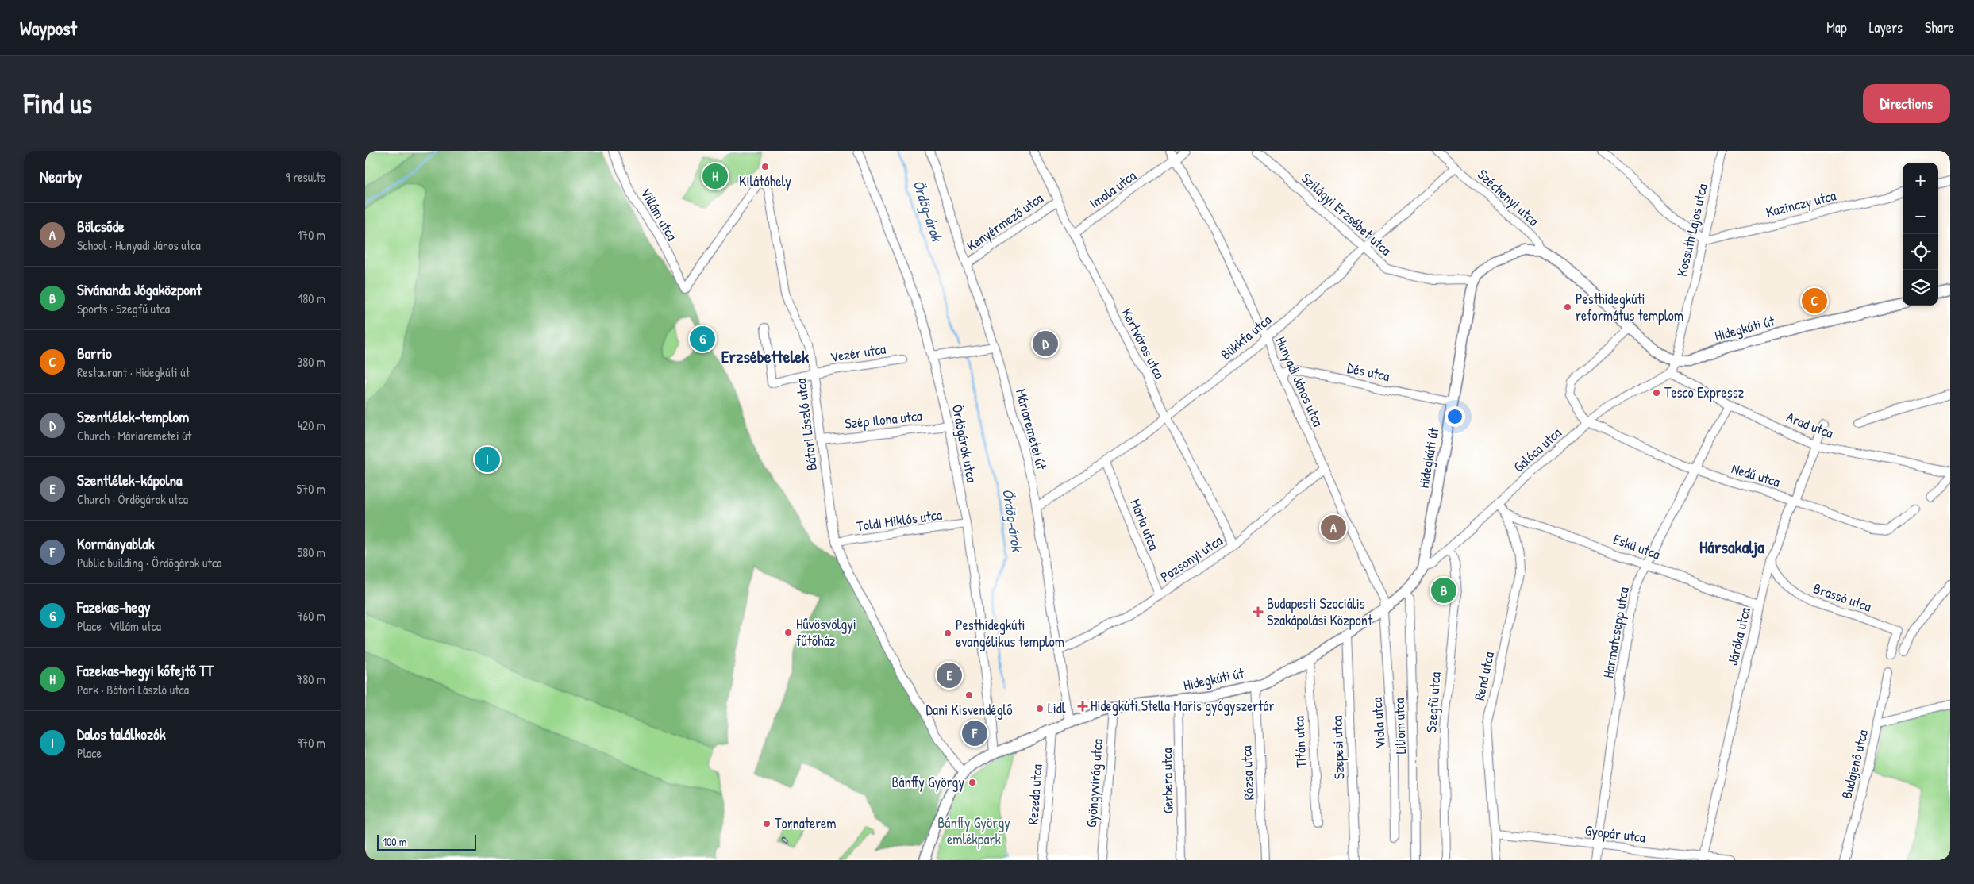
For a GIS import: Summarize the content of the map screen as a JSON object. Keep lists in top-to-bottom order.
{
  "streets": {
    "main road": ["Hidegkúti út"],
    "street": [
      "Imola utca",
      "Széchenyi utca",
      "Kazinczy utca",
      "Villám utca",
      "Szilágyi Erzsébet utca",
      "Kenyérmező utca",
      "Kossuth Lajos utca",
      "Bükkfa utca",
      "Kertváros utca",
      "Vezér utca",
      "Dés utca",
      "Hunyadi János utca",
      "Szép Ilona utca",
      "Bátori László utca",
      "Arad utca",
      "Máriaremetei út",
      "Ördögárok utca",
      "Galóca utca",
      "Nedű utca",
      "Toldi Miklós utca",
      "Mária utca",
      "Eskü utca",
      "Pozsonyi utca",
      "Brassó utca",
      "Harmatcsepp utca",
      "Járóka utca",
      "Rend utca",
      "Szegfű utca",
      "Viola utca",
      "Liliom utca",
      "Titán utca",
      "Szepesi utca",
      "Budajenő utca",
      "Rózsa utca",
      "Gerbera utca",
      "Gyöngyvirág utca",
      "Rezeda utca",
      "Gyopár utca"
    ]
  },
  "crossings": [
    ["Imola utca", "Kertváros utca"],
    ["Imola utca", "Hunyadi János utca"],
    ["Széchenyi utca", "Hidegkúti út"],
    ["Széchenyi utca", "Bükkfa utca"],
    ["Kazinczy utca", "Kossuth Lajos utca"],
    ["Villám utca", "Bátori László utca"],
    ["Szilágyi Erzsébet utca", "Hidegkúti út"],
    ["Szilágyi Erzsébet utca", "Bükkfa utca"],
    ["Kenyérmező utca", "Kertváros utca"],
    ["Kenyérmező utca", "Máriaremetei út"],
    ["Kossuth Lajos utca", "Hidegkúti út"],
    ["Hidegkúti út", "Dés utca"],
    ["Hidegkúti út", "Hunyadi János utca"],
    ["Hidegkúti út", "Bátori László utca"],
    ["Hidegkúti út", "Máriaremetei út"],
    ["Hidegkúti út", "Ördögárok utca"],
    ["Hidegkúti út", "Galóca utca"],
    ["Hidegkúti út", "Viola utca"],
    ["Hidegkúti út", "Liliom utca"],
    ["Hidegkúti út", "Titán utca"],
    ["Hidegkúti út", "Szepesi utca"],
    ["Hidegkúti út", "Rózsa utca"],
    ["Hidegkúti út", "Gerbera utca"],
    ["Hidegkúti út", "Gyöngyvirág utca"],
    ["Hidegkúti út", "Rezeda utca"],
    ["Bükkfa utca", "Kertváros utca"],
    ["Bükkfa utca", "Hunyadi János utca"],
    ["Bükkfa utca", "Máriaremetei út"],
    ["Bükkfa utca", "Mária utca"],
    ["Kertváros utca", "Pozsonyi utca"],
    ["Vezér utca", "Bátori László utca"],
    ["Dés utca", "Hunyadi János utca"],
    ["Hunyadi János utca", "Pozsonyi utca"],
    ["Hunyadi János utca", "Viola utca"],
    ["Szép Ilona utca", "Bátori László utca"],
    ["Szép Ilona utca", "Ördögárok utca"],
    ["Bátori László utca", "Toldi Miklós utca"],
    ["Arad utca", "Galóca utca"],
    ["Arad utca", "Harmatcsepp utca"],
    ["Arad utca", "Járóka utca"],
    ["Máriaremetei út", "Pozsonyi utca"],
    ["Ördögárok utca", "Toldi Miklós utca"],
    ["Galóca utca", "Nedű utca"],
    ["Galóca utca", "Rend utca"],
    ["Galóca utca", "Szegfű utca"],
    ["Nedű utca", "Harmatcsepp utca"],
    ["Nedű utca", "Járóka utca"],
    ["Mária utca", "Pozsonyi utca"],
    ["Eskü utca", "Harmatcsepp utca"],
    ["Eskü utca", "Járóka utca"],
    ["Eskü utca", "Rend utca"],
    ["Brassó utca", "Járóka utca"],
    ["Harmatcsepp utca", "Gyopár utca"],
    ["Járóka utca", "Gyopár utca"],
    ["Rend utca", "Gyopár utca"]
  ],
  "districts": ["Erzsébettelek", "Hársakalja"],
  "water": ["Ördög-árok"],
  "parks": ["Bánffy György emlékpark"],
  "places": {
    "other": [
      "Kilátóhely",
      "Pesthidegkúti református templom",
      "Tesco Expressz",
      "Hűvösvölgyi fűtőház",
      "Pesthidegkúti evangélikus templom",
      "Dani Kisvendéglő",
      "Lidl",
      "Bánffy György",
      "Tornaterem"
    ],
    "health": ["Budapesti Szociális Szakápolási Központ", "Hidegkúti Stella Maris gyógyszertár"]
  },
  "scale_bar": "100 m",
  "page": {
    "header": "Waypost",
    "nav": ["Map", "Layers", "Share"],
    "buttons": "Directions",
    "title": "Find us",
    "heading": ["Nearby", "9 results"],
    "pins": [
      "H",
      "C",
      "G",
      "D",
      "I",
      "A",
      "B",
      "E",
      "F"
    ],
    "map_buttons": ["+", "−"],
    "list": [
      {
        "mark": "A",
        "name": "Bölcsőde",
        "note": "School · Hunyadi János utca",
        "value": "170 m"
      },
      {
        "mark": "B",
        "name": "Sivánanda Jógaközpont",
        "note": "Sports · Szegfű utca",
        "value": "180 m"
      },
      {
        "mark": "C",
        "name": "Barrio",
        "note": "Restaurant · Hidegkúti út",
        "value": "380 m"
      },
      {
        "mark": "D",
        "name": "Szentlélek-templom",
        "note": "Church · Máriaremetei út",
        "value": "420 m"
      },
      {
        "mark": "E",
        "name": "Szentlélek-kápolna",
        "note": "Church · Ördögárok utca",
        "value": "570 m"
      },
      {
        "mark": "F",
        "name": "Kormányablak",
        "note": "Public building · Ördögárok utca",
        "value": "580 m"
      },
      {
        "mark": "G",
        "name": "Fazekas-hegy",
        "note": "Place · Villám utca",
        "value": "760 m"
      },
      {
        "mark": "H",
        "name": "Fazekas-hegyi kőfejtő TT",
        "note": "Park · Bátori László utca",
        "value": "780 m"
      },
      {
        "mark": "I",
        "name": "Dalos találkozók",
        "note": "Place",
        "value": "970 m"
      }
    ],
    "scale": "100 m"
  }
}
